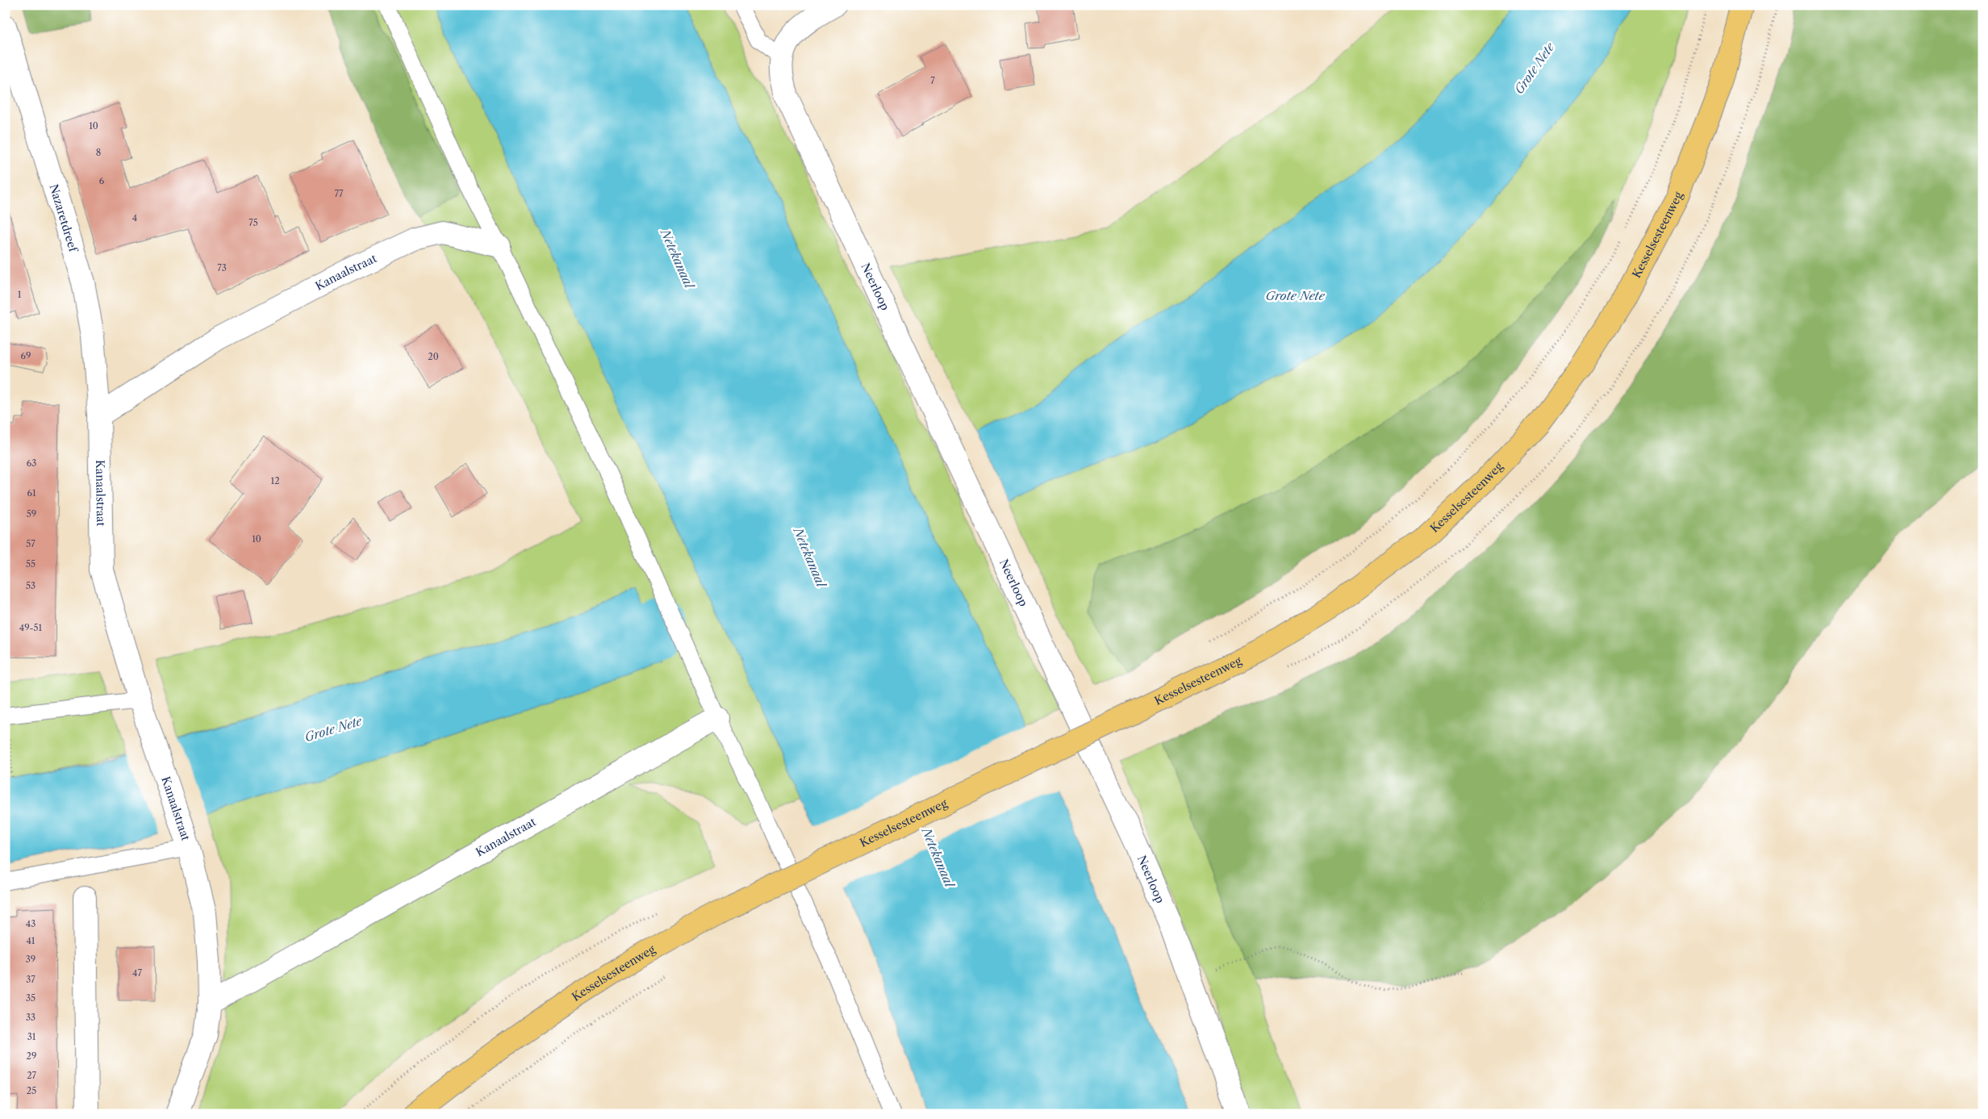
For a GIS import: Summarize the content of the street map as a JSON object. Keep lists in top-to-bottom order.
{
  "streets": {
    "main road": ["Kesselsesteenweg"],
    "street": ["Nazaretdreef", "Kanaalstraat", "Neerloop"]
  },
  "crossings": [
    ["Nazaretdreef", "Kanaalstraat"]
  ],
  "water": ["Grote Nete", "Netekanaal"],
  "house_numbers": [
    "7",
    "10",
    "8",
    "6",
    "77",
    "4",
    "75",
    "73",
    "1",
    "69",
    "20",
    "63",
    "12",
    "61",
    "59",
    "10",
    "57",
    "55",
    "53",
    "49-51",
    "43",
    "41",
    "39",
    "47",
    "37",
    "35",
    "33",
    "31",
    "29",
    "27",
    "25"
  ]
}
